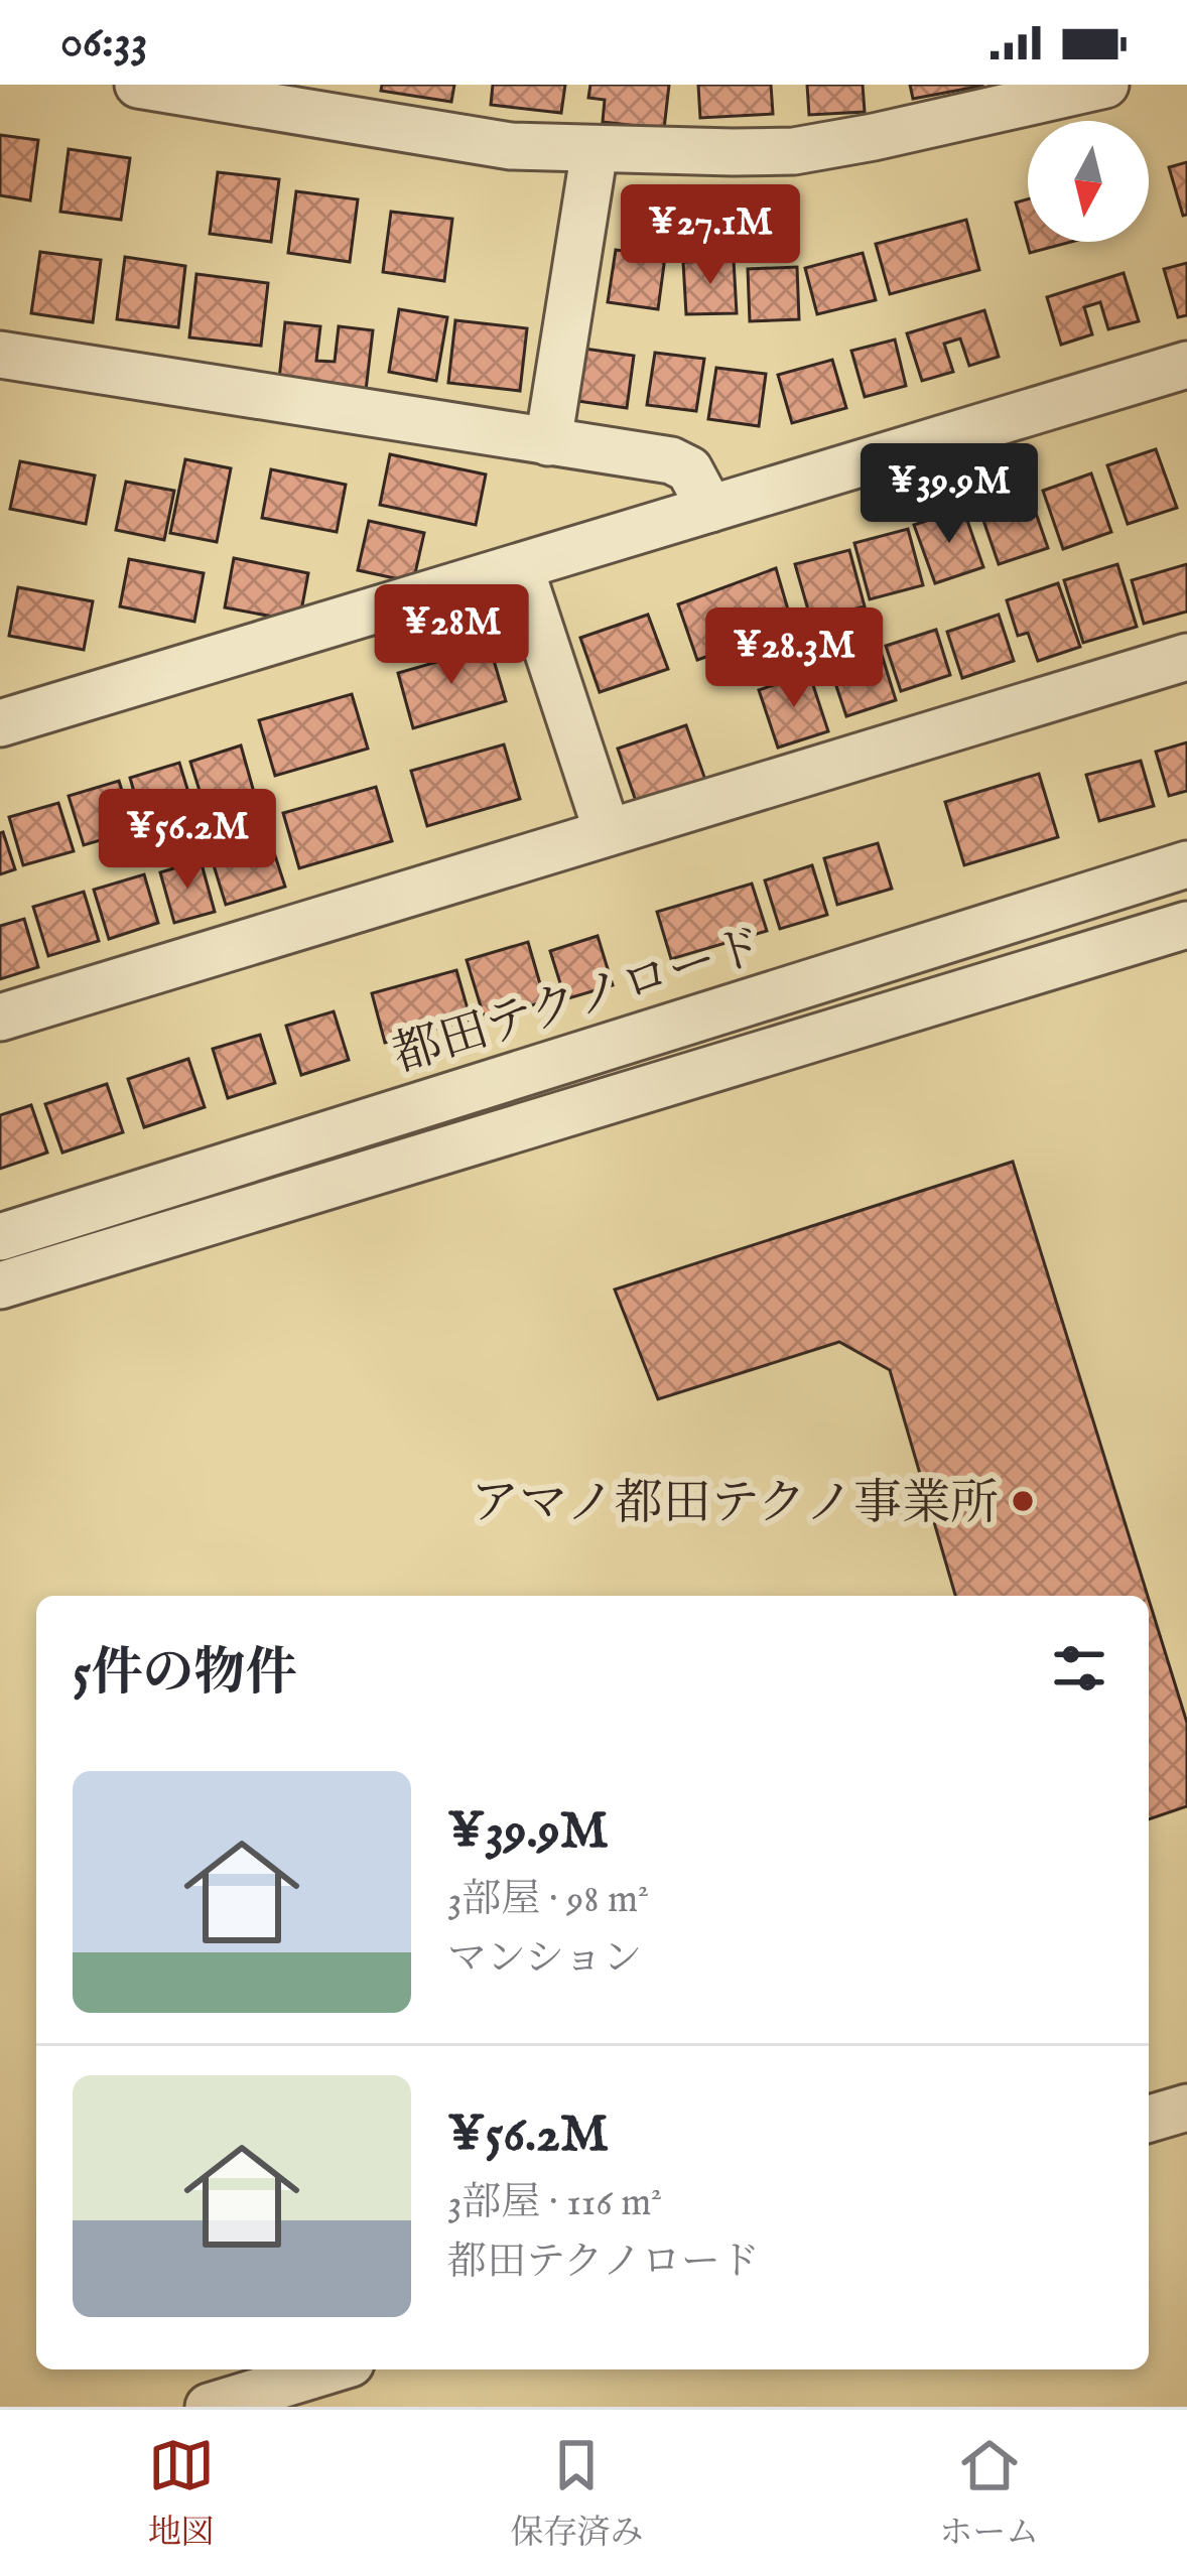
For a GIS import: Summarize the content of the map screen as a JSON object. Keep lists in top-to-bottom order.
{
  "streets": {
    "street": ["都田テクノロード"]
  },
  "places": ["アマノ都田テクノ事業所"],
  "north": "bottom",
  "page": {
    "status": "06:33",
    "price": [
      "¥27.1M",
      "¥39.9M",
      "¥28M",
      "¥28.3M",
      "¥56.2M"
    ],
    "heading": "5件の物件",
    "list": [
      {
        "name": "¥39.9M",
        "note": "3部屋 · 98 m² · マンション"
      },
      {
        "name": "¥56.2M",
        "note": "3部屋 · 116 m² · 都田テクノロード"
      }
    ],
    "tabs": ["地図", "保存済み", "ホーム"]
  }
}
